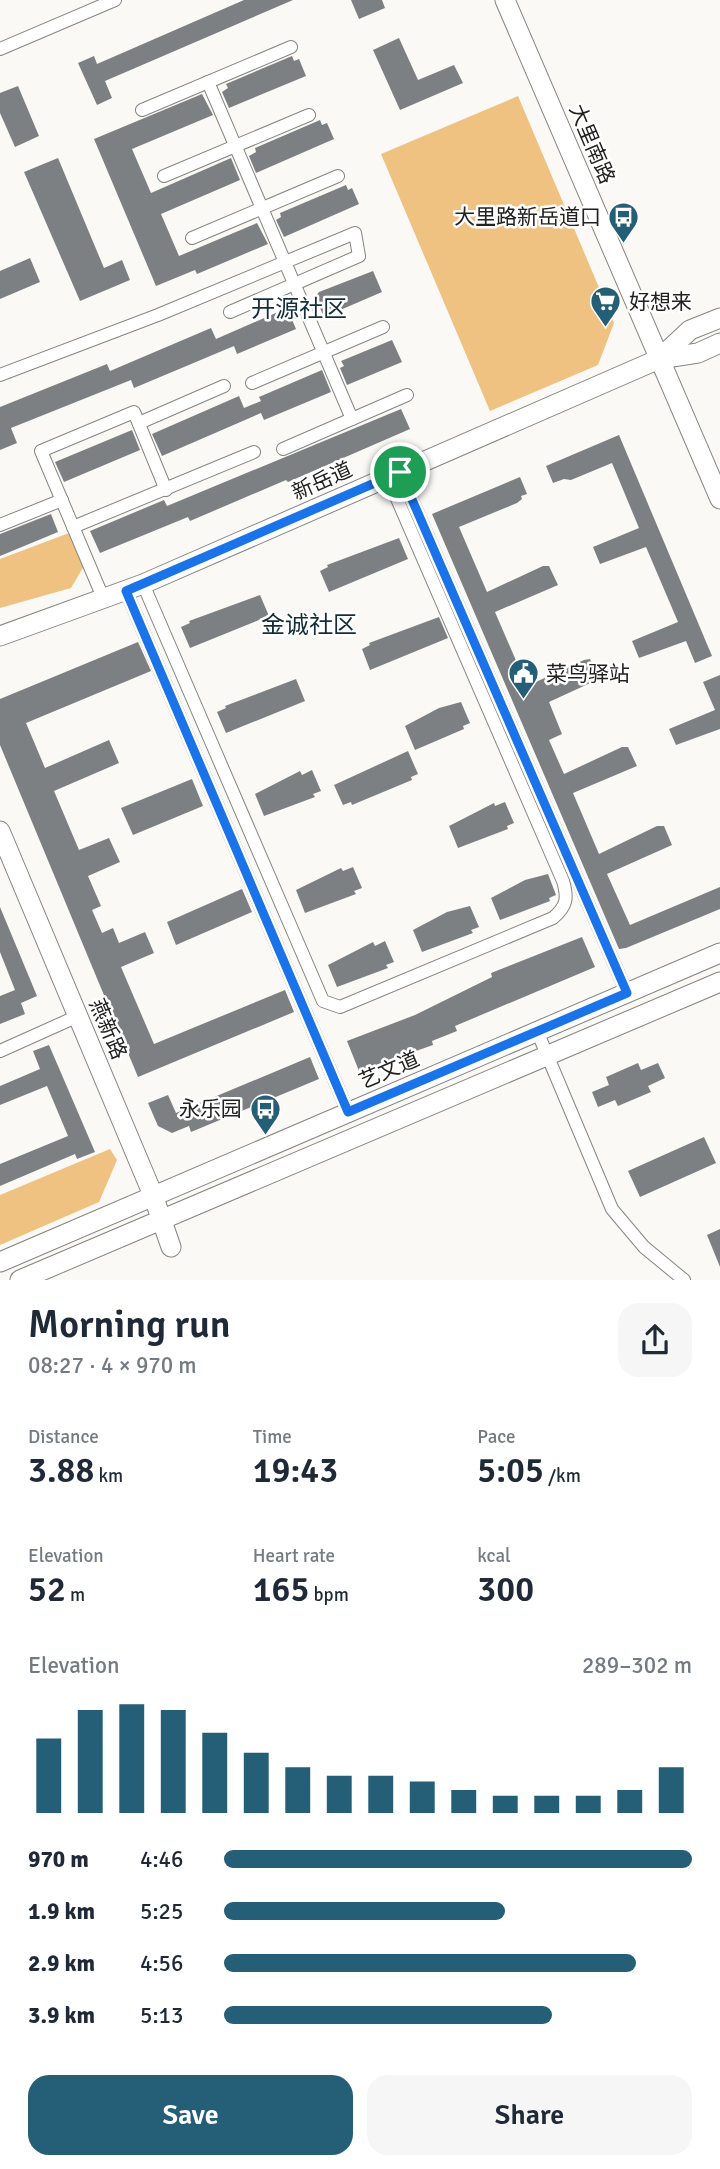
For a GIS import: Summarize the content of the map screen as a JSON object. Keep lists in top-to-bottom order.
{
  "streets": {
    "main road": [
      "大里南路",
      "新岳道",
      "燕新路",
      "艺文道"
    ]
  },
  "crossings": [
    ["大里南路", "新岳道"],
    ["燕新路", "艺文道"]
  ],
  "districts": ["开源社区", "金诚社区"],
  "places": {
    "bus stop": ["大里路新岳道口", "永乐园"],
    "supermarket": ["好想来"],
    "public building": ["菜鸟驿站"]
  },
  "page": {
    "heading": ["Morning run", "08:27 · 4 × 970 m"],
    "stats": [
      ["Distance", "3.88 km"],
      ["Time", "19:43"],
      ["Pace", "5:05 /km"],
      ["Elevation", "52 m"],
      ["Heart rate", "165 bpm"],
      ["kcal", "300"]
    ],
    "chart": ["Elevation", "289–302 m"],
    "list": [
      {
        "name": "970 m",
        "note": "4:46"
      },
      {
        "name": "1.9 km",
        "note": "5:25"
      },
      {
        "name": "2.9 km",
        "note": "4:56"
      },
      {
        "name": "3.9 km",
        "note": "5:13"
      }
    ],
    "buttons": ["Save", "Share"]
  }
}
